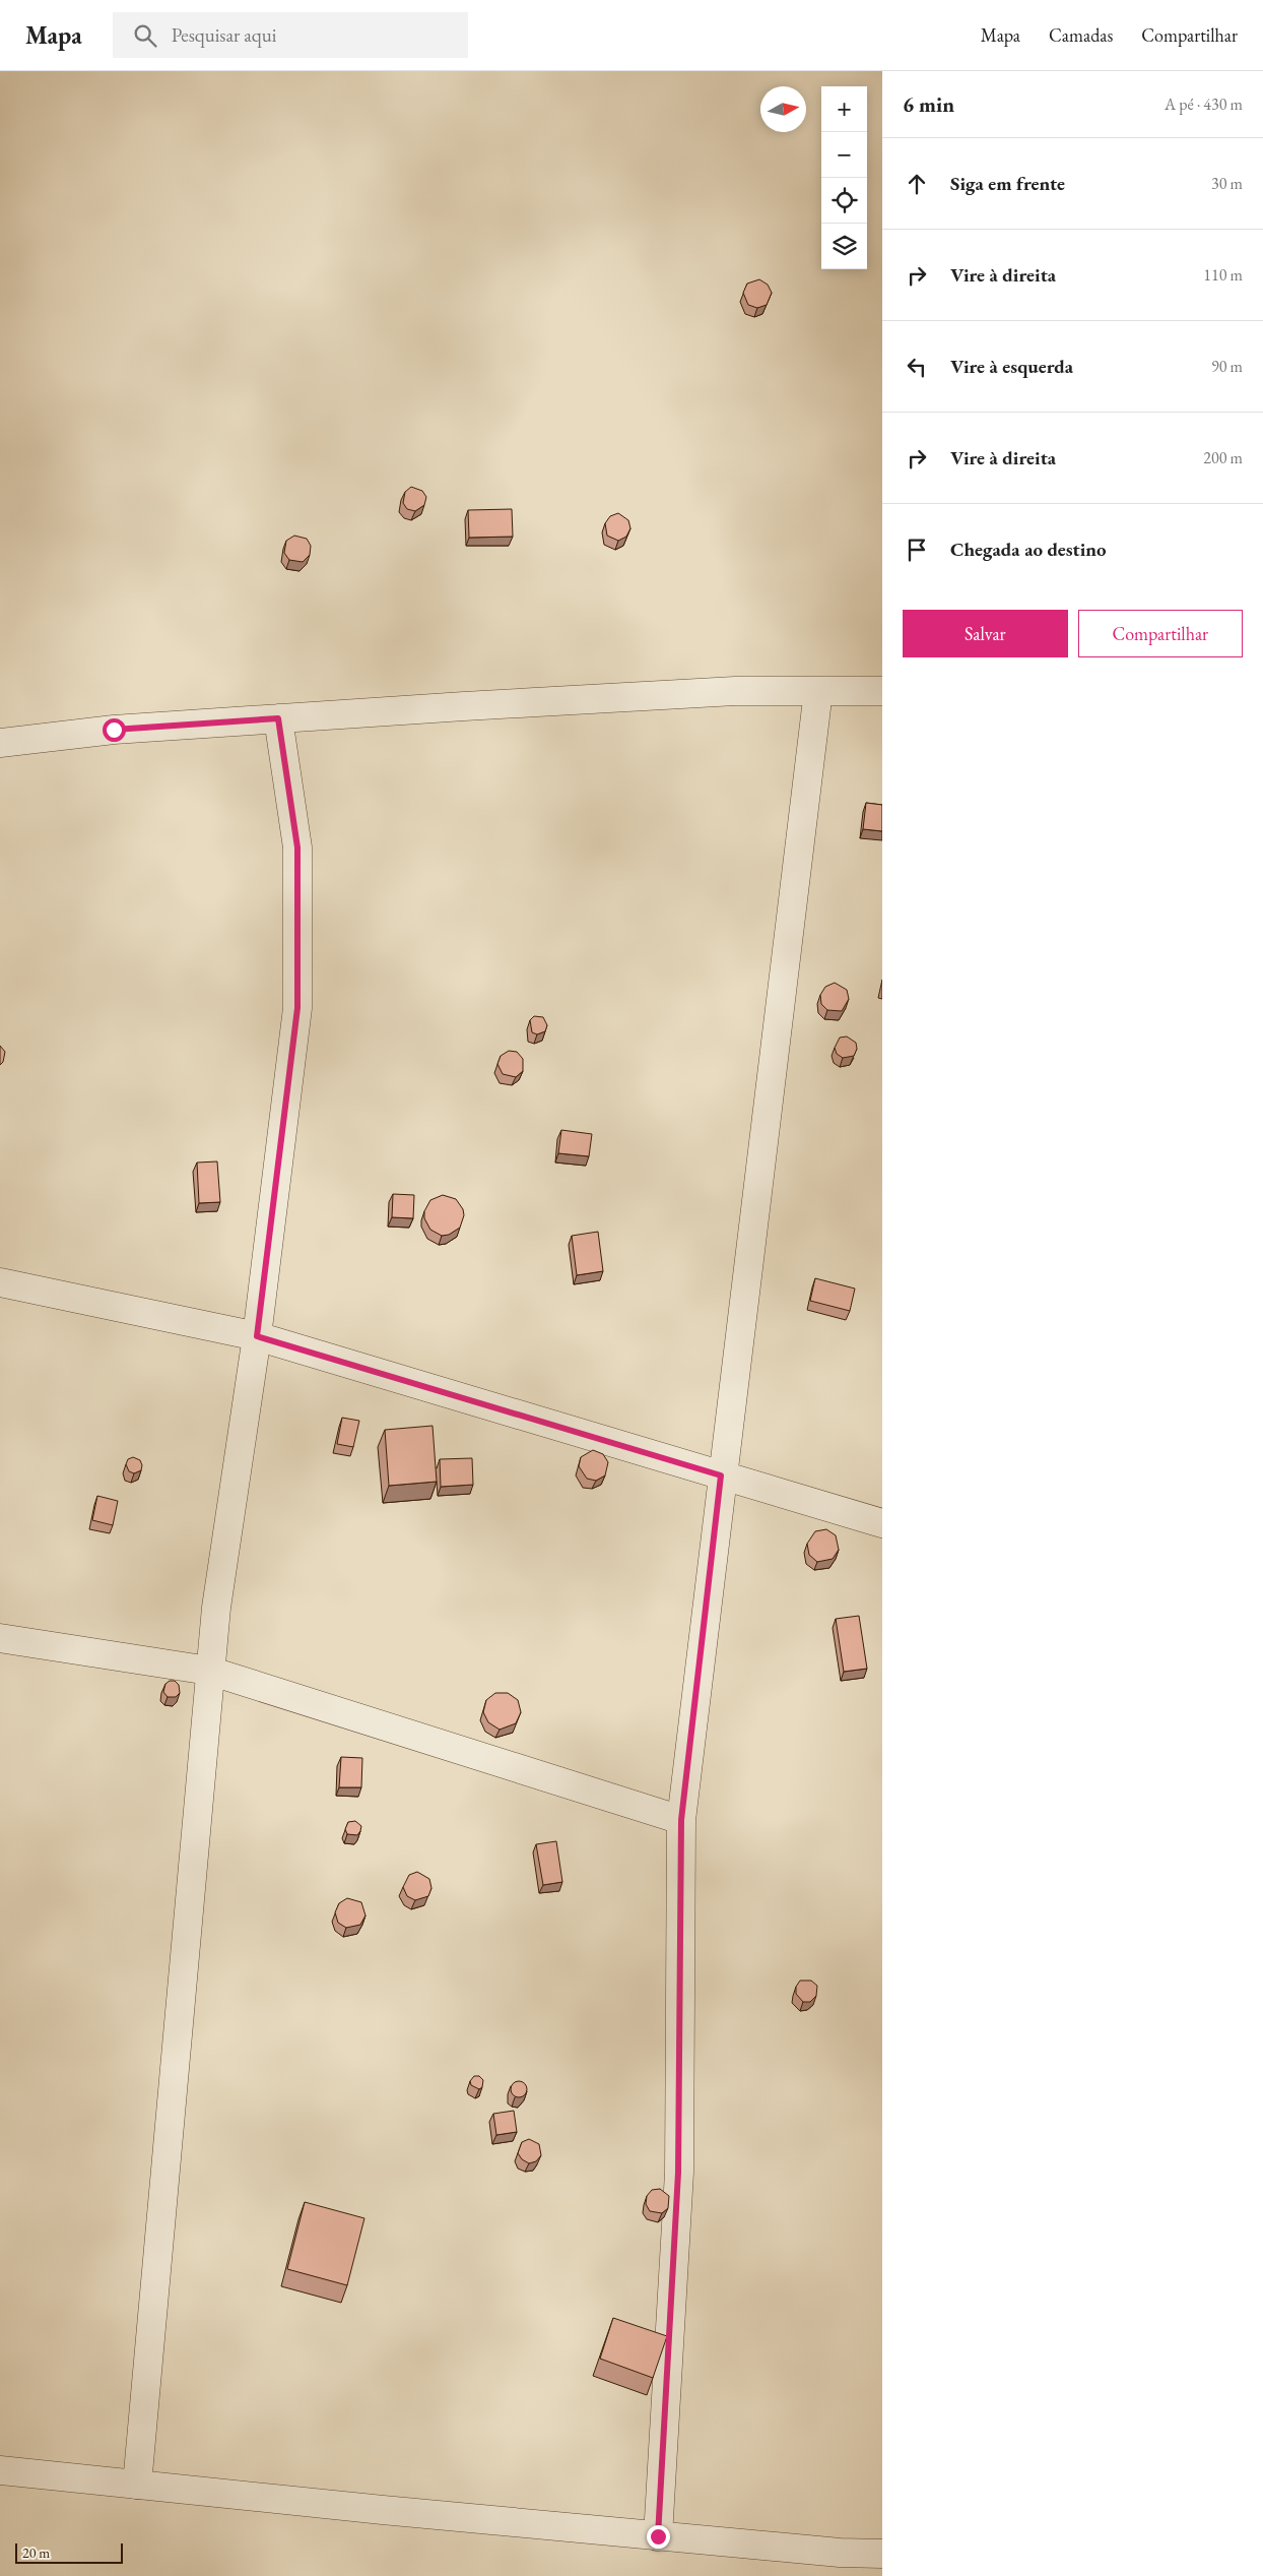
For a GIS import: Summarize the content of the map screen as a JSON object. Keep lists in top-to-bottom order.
{
  "scale_bar": "20 m",
  "north": "right",
  "page": {
    "header": "Mapa",
    "search": "Pesquisar aqui",
    "nav": ["Mapa", "Camadas", "Compartilhar"],
    "heading": ["6 min", "A pé · 430 m"],
    "map_buttons": ["+", "−"],
    "list": [
      ["Siga em frente", "30 m"],
      ["Vire à direita", "110 m"],
      ["Vire à esquerda", "90 m"],
      ["Vire à direita", "200 m"],
      "Chegada ao destino"
    ],
    "buttons": ["Salvar", "Compartilhar"],
    "scale": "20 m"
  }
}
